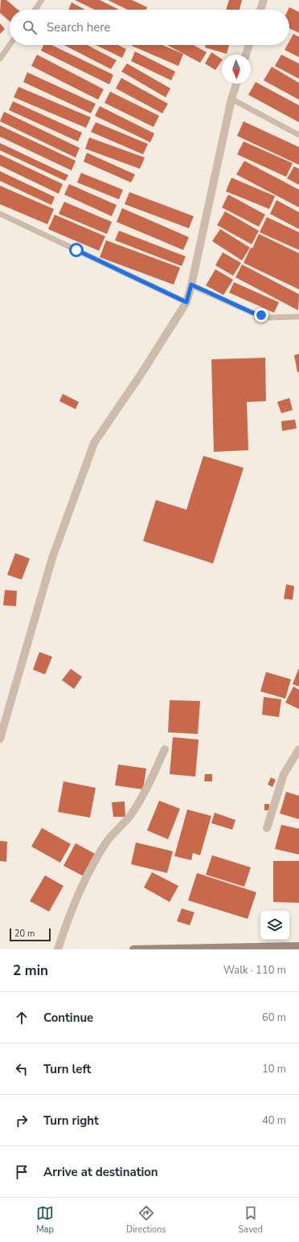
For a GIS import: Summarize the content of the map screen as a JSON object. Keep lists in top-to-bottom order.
{
  "scale_bar": "20 m",
  "north": "bottom",
  "page": {
    "search": "Search here",
    "scale": "20 m",
    "heading": ["2 min", "Walk · 110 m"],
    "list": [
      ["Continue", "60 m"],
      ["Turn left", "10 m"],
      ["Turn right", "40 m"],
      "Arrive at destination"
    ],
    "nav": ["Map", "Directions", "Saved"]
  }
}
